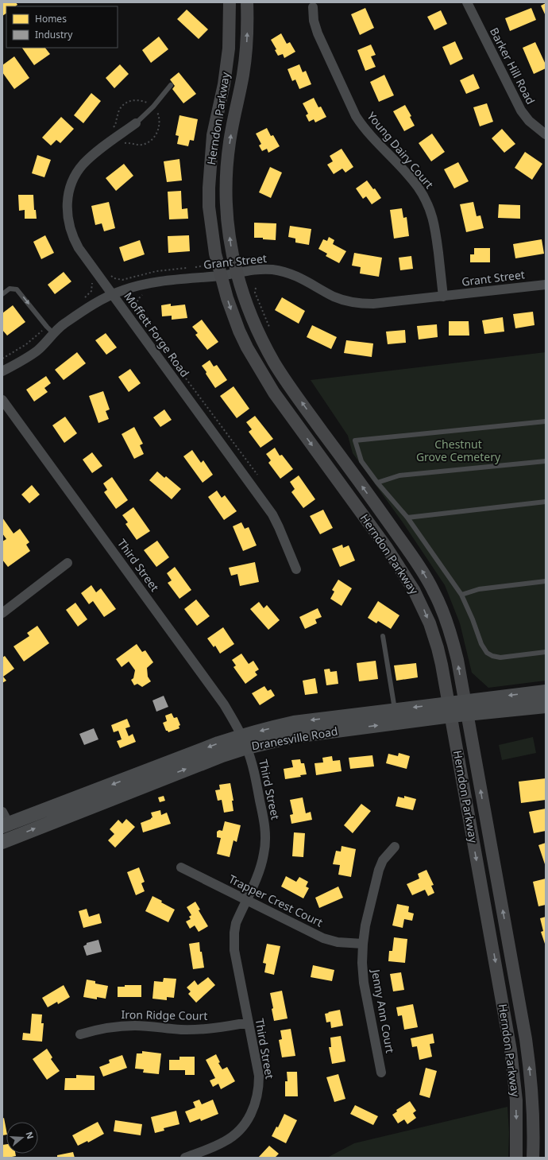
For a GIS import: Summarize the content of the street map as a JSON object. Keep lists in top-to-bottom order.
{
  "streets": {
    "main road": ["Herndon Parkway", "Dranesville Road"],
    "street": [
      "Barker Hill Road",
      "Young Dairy Court",
      "Grant Street",
      "Moffett Forge Road",
      "Third Street",
      "Trapper Crest Court",
      "Jenny Ann Court",
      "Iron Ridge Court"
    ]
  },
  "crossings": [
    ["Herndon Parkway", "Grant Street"],
    ["Herndon Parkway", "Dranesville Road"],
    ["Young Dairy Court", "Grant Street"],
    ["Grant Street", "Moffett Forge Road"],
    ["Third Street", "Dranesville Road"],
    ["Third Street", "Trapper Crest Court"],
    ["Third Street", "Iron Ridge Court"],
    ["Trapper Crest Court", "Jenny Ann Court"]
  ],
  "parks": ["Chestnut Grove Cemetery"],
  "legend": ["Homes", "Industry"],
  "north": "right"
}
